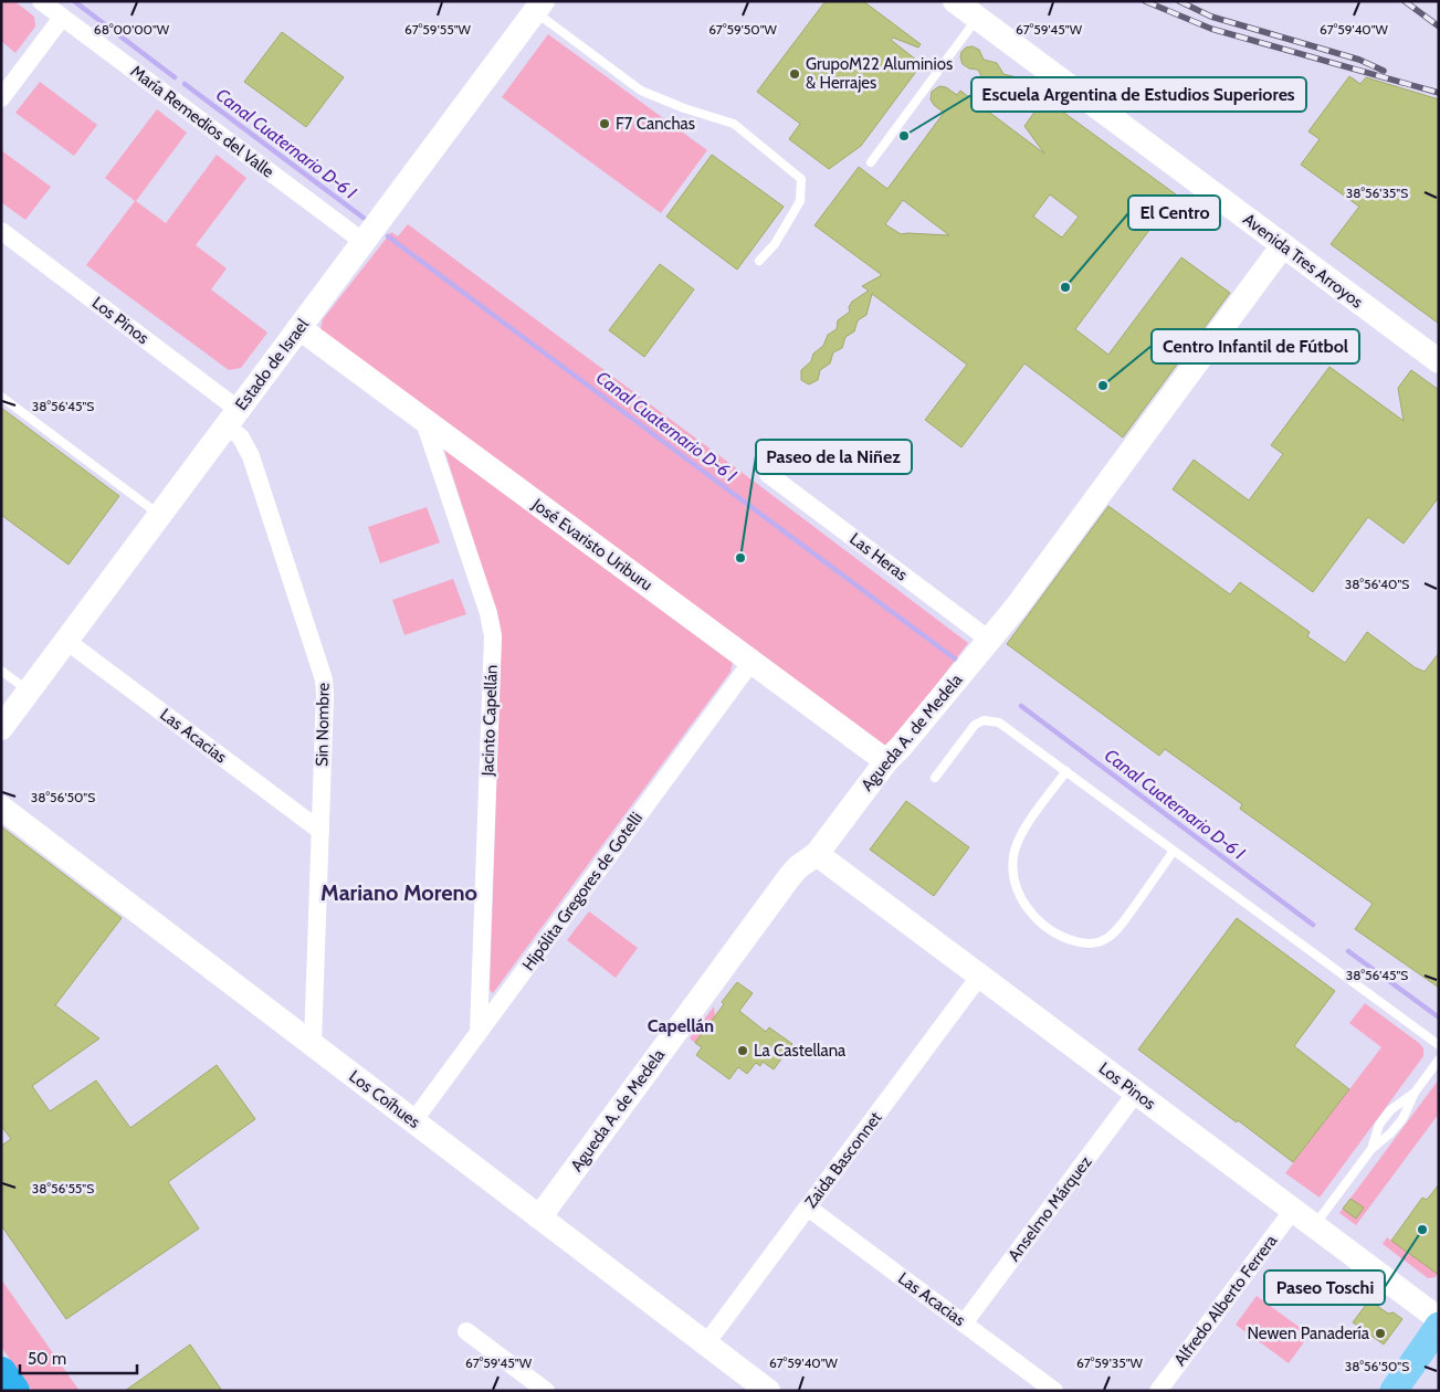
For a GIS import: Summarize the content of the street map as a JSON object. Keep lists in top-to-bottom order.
{
  "streets": {
    "street": [
      "María Remedios del Valle",
      "Avenida Tres Arroyos",
      "Los Pinos",
      "Estado de Israel",
      "José Evaristo Uriburu",
      "Las Heras",
      "Jacinto Capellán",
      "Sin Nombre",
      "Agueda A. de Medela",
      "Las Acacias",
      "Hipólita Gregores de Gotelli",
      "Los Coíhues",
      "Zaida Basconnet",
      "Anselmo Márquez",
      "Alfredo Alberto Ferrera"
    ]
  },
  "crossings": [
    ["María Remedios del Valle", "Estado de Israel"],
    ["Avenida Tres Arroyos", "Agueda A. de Medela"],
    ["Los Pinos", "Estado de Israel"],
    ["Los Pinos", "Sin Nombre"],
    ["Los Pinos", "Agueda A. de Medela"],
    ["Los Pinos", "Zaida Basconnet"],
    ["Los Pinos", "Anselmo Márquez"],
    ["Los Pinos", "Alfredo Alberto Ferrera"],
    ["Estado de Israel", "José Evaristo Uriburu"],
    ["Estado de Israel", "Sin Nombre"],
    ["Estado de Israel", "Las Acacias"],
    ["José Evaristo Uriburu", "Jacinto Capellán"],
    ["José Evaristo Uriburu", "Agueda A. de Medela"],
    ["José Evaristo Uriburu", "Hipólita Gregores de Gotelli"],
    ["Las Heras", "Agueda A. de Medela"],
    ["Jacinto Capellán", "Hipólita Gregores de Gotelli"],
    ["Sin Nombre", "Las Acacias"],
    ["Sin Nombre", "Los Coíhues"],
    ["Agueda A. de Medela", "Los Coíhues"],
    ["Las Acacias", "Zaida Basconnet"],
    ["Las Acacias", "Anselmo Márquez"],
    ["Hipólita Gregores de Gotelli", "Los Coíhues"],
    ["Los Coíhues", "Zaida Basconnet"]
  ],
  "districts": ["Mariano Moreno", "Capellán"],
  "water": ["Canal Cuaternario D-6 I"],
  "places": [
    "GrupoM22 Aluminios & Herrajes",
    "F7 Canchas",
    "Escuela Argentina de Estudios Superiores",
    "El Centro",
    "Centro Infantil de Fútbol",
    "Paseo de la Niñez",
    "La Castellana",
    "Paseo Toschi",
    "Newen Panadería"
  ],
  "scale_bar": "50 m",
  "coordinates": [
    "67°59'45\"W",
    "68°00'00\"W",
    "67°59'55\"W",
    "67°59'50\"W",
    "67°59'40\"W",
    "38°56'35\"S",
    "38°56'45\"S",
    "38°56'40\"S",
    "38°56'50\"S",
    "38°56'55\"S",
    "67°59'35\"W"
  ]
}
